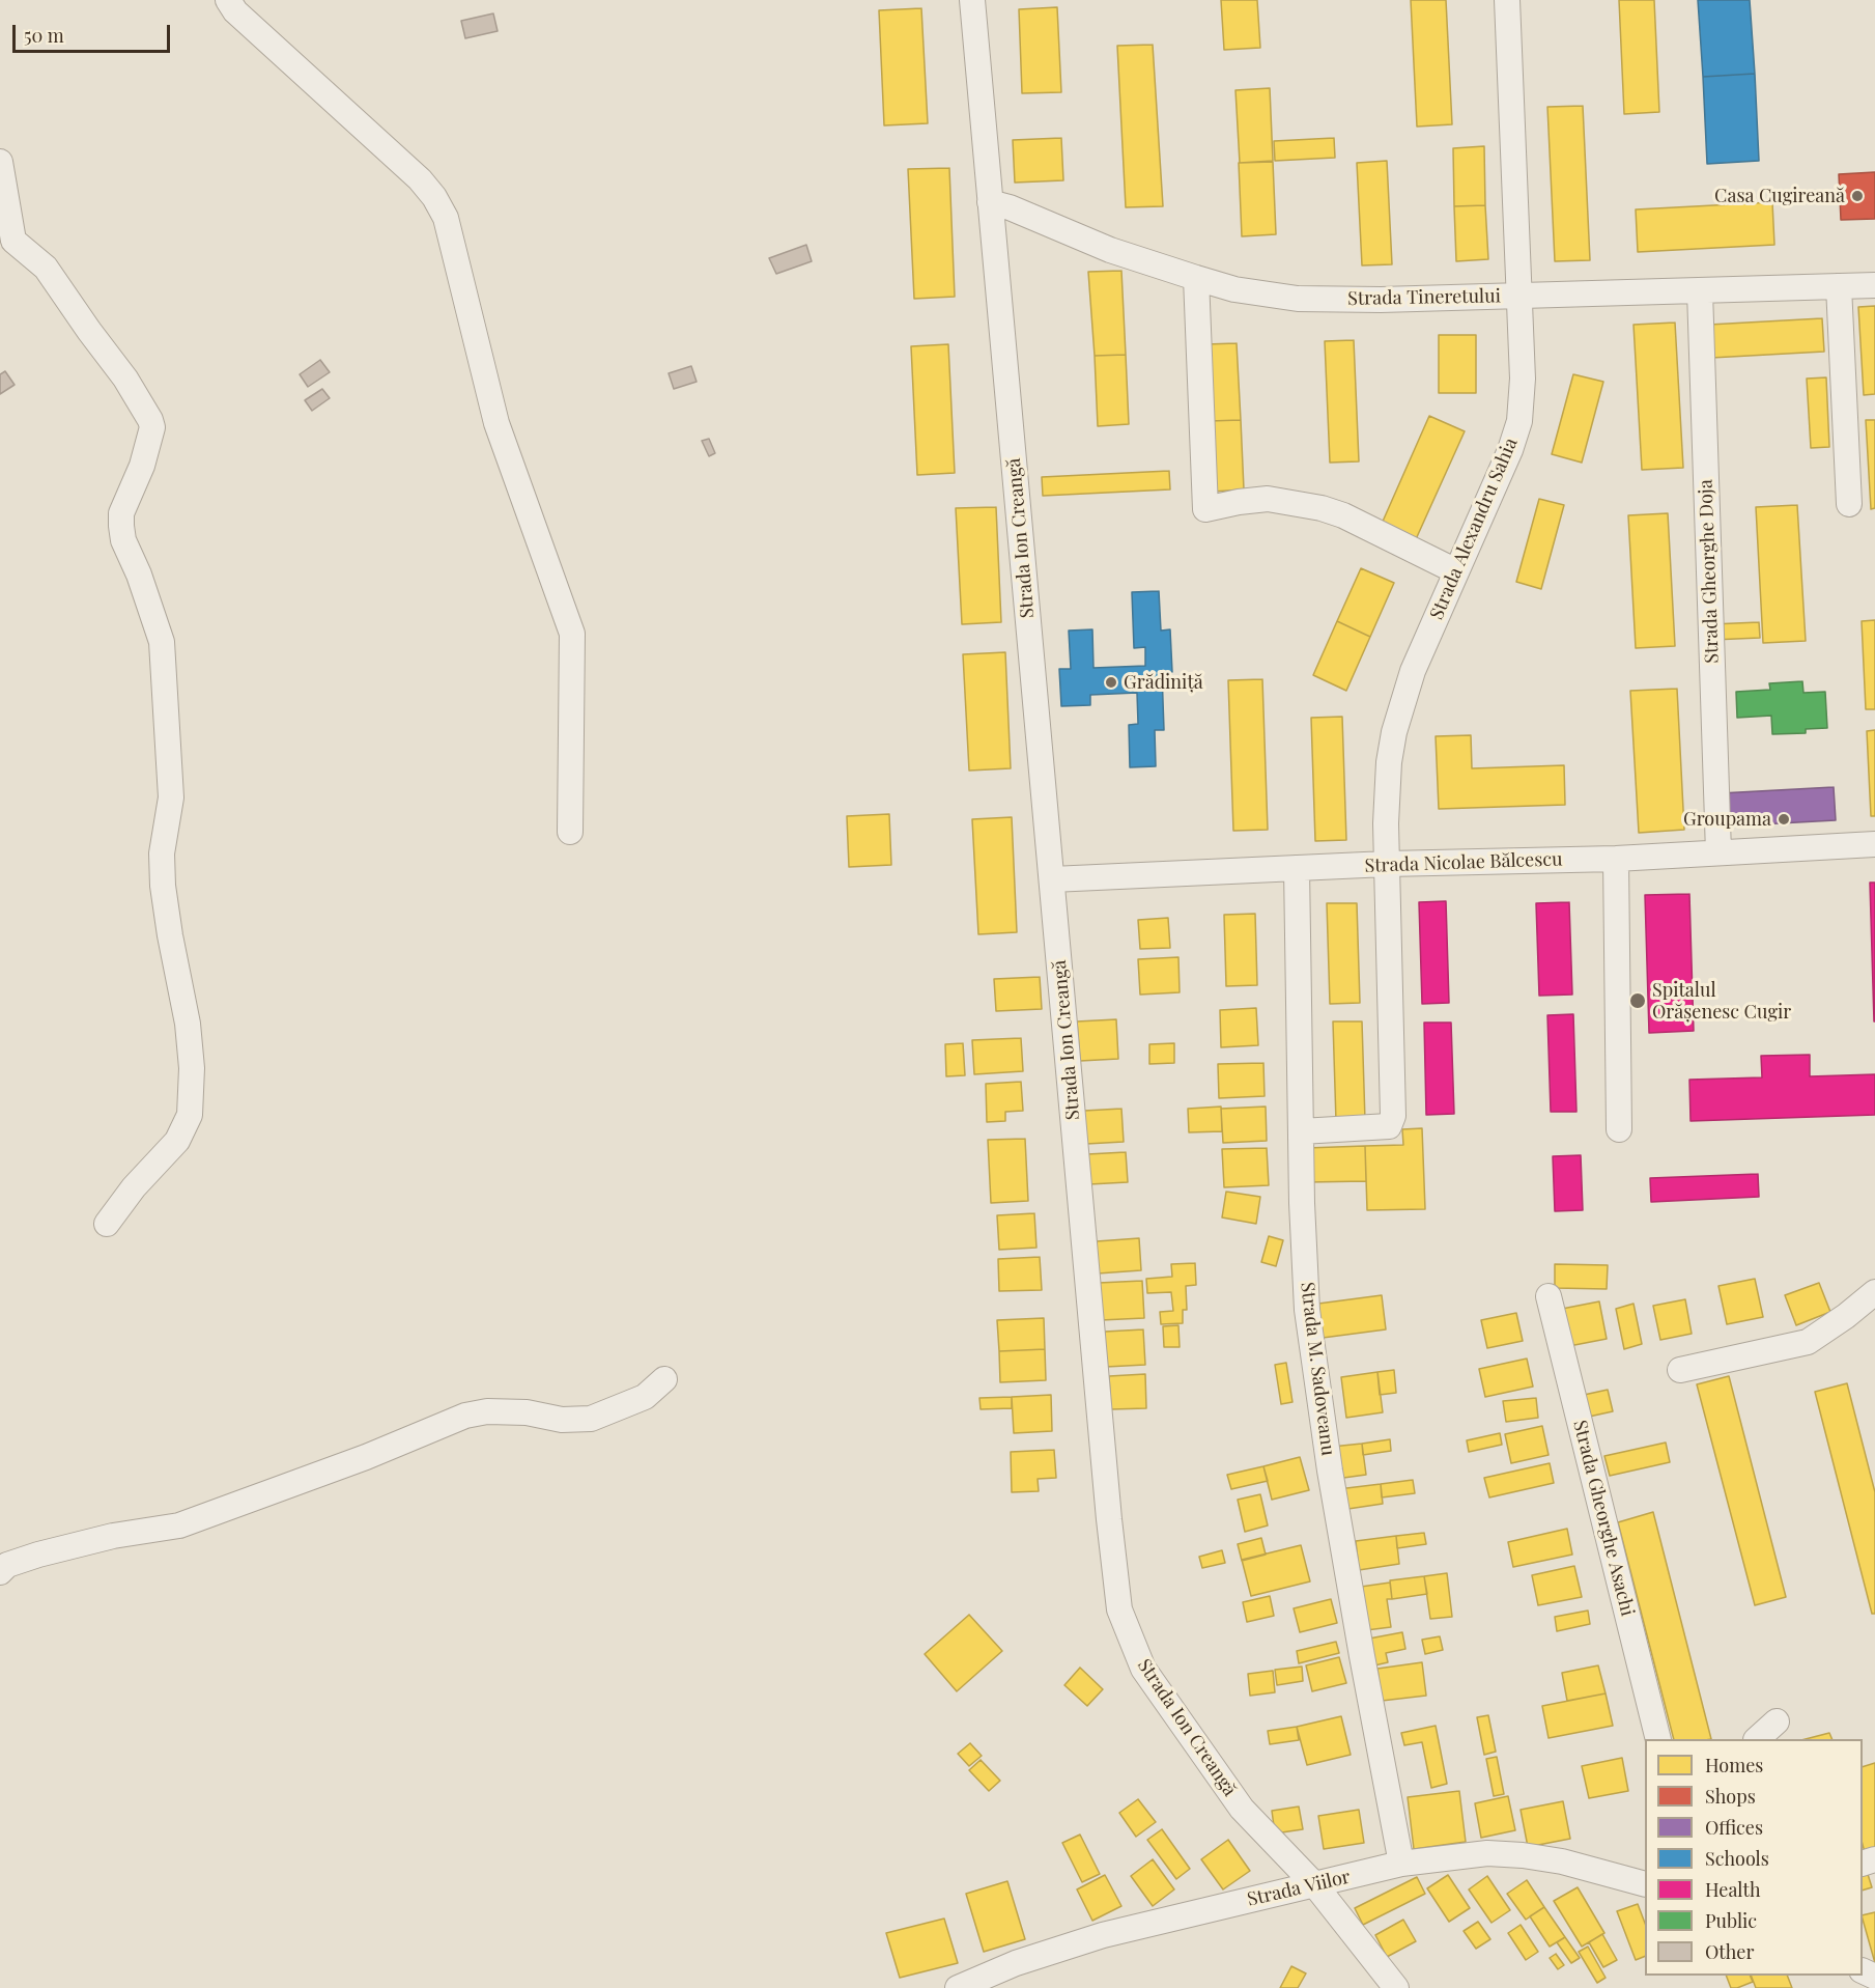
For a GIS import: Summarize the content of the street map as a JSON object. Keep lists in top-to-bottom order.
{
  "streets": {
    "street": [
      "Strada Tineretului",
      "Strada Alexandru Sahia",
      "Strada Ion Creangă",
      "Strada Gheorghe Doja",
      "Strada Nicolae Bălcescu",
      "Strada M. Sadoveanu",
      "Strada Gheorghe Asachi",
      "Strada Viilor"
    ]
  },
  "crossings": [
    ["Strada Tineretului", "Strada Alexandru Sahia"],
    ["Strada Tineretului", "Strada Ion Creangă"],
    ["Strada Tineretului", "Strada Gheorghe Doja"],
    ["Strada Alexandru Sahia", "Strada Nicolae Bălcescu"],
    ["Strada Alexandru Sahia", "Strada M. Sadoveanu"],
    ["Strada Ion Creangă", "Strada Nicolae Bălcescu"],
    ["Strada Ion Creangă", "Strada Viilor"],
    ["Strada Gheorghe Doja", "Strada Nicolae Bălcescu"],
    ["Strada Nicolae Bălcescu", "Strada M. Sadoveanu"],
    ["Strada M. Sadoveanu", "Strada Viilor"]
  ],
  "places": [
    "Casa Cugireană",
    "Grădiniță",
    "Groupama",
    "Spitalul Orășenesc Cugir"
  ],
  "legend": [
    "Homes",
    "Shops",
    "Offices",
    "Schools",
    "Health",
    "Public",
    "Other"
  ],
  "scale_bar": "50 m"
}
